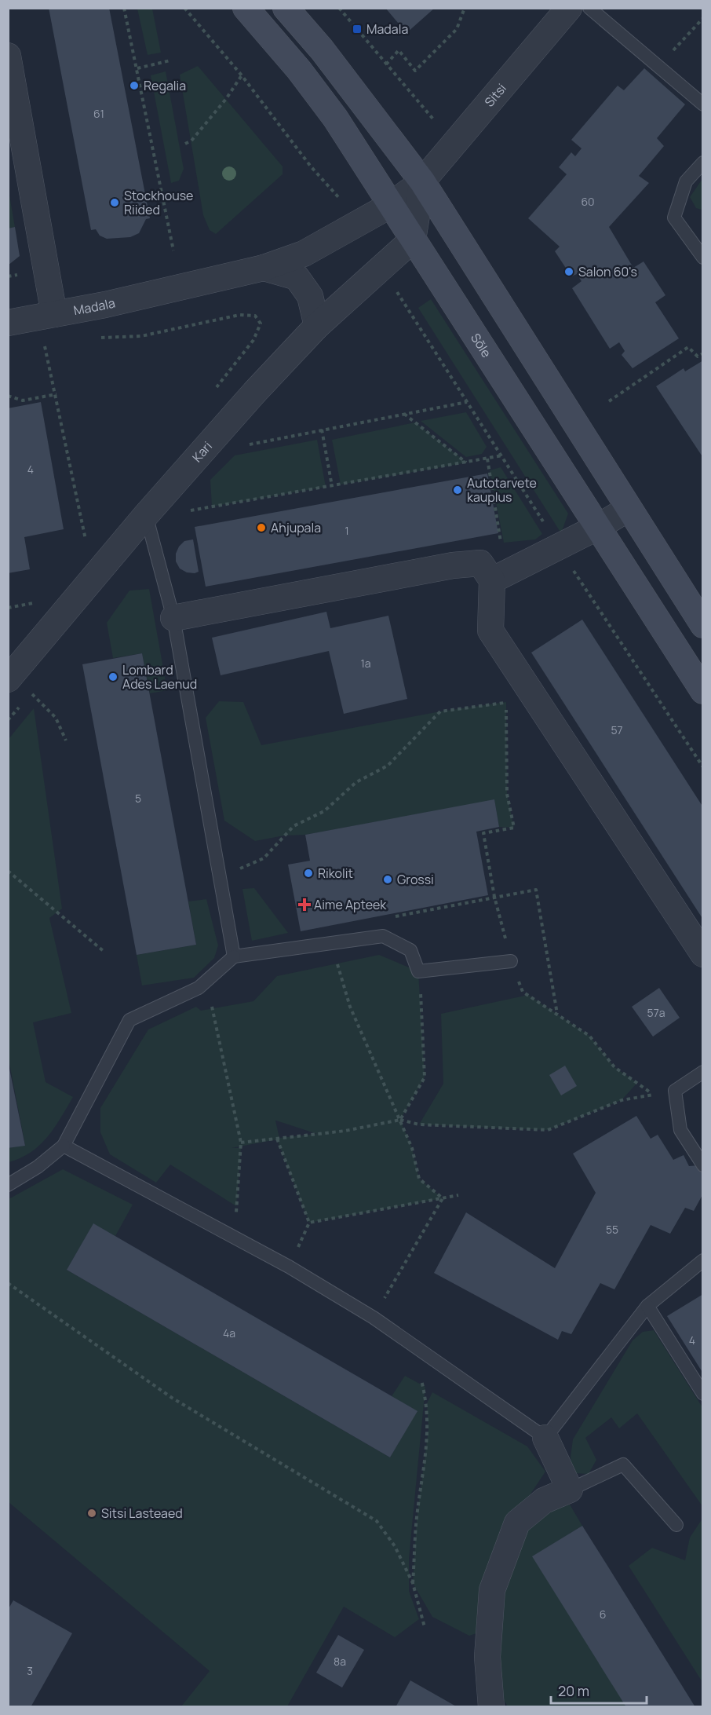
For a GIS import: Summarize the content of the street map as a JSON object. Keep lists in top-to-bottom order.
{
  "streets": {
    "main road": ["Sõle"],
    "street": ["Sitsi", "Madala", "Kari"]
  },
  "crossings": [
    ["Sitsi", "Madala"],
    ["Madala", "Sõle"],
    ["Madala", "Kari"],
    ["Sõle", "Kari"]
  ],
  "places": {
    "transit": ["Madala"],
    "other": [
      "Regalia",
      "Stockhouse Riided",
      "Salon 60's",
      "Autotarvete kauplus",
      "Ahjupala",
      "Lombard Ades Laenud",
      "Rikolit",
      "Grossi",
      "Sitsi Lasteaed"
    ],
    "health": ["Aime Apteek"]
  },
  "house_numbers": [
    "61",
    "60",
    "4",
    "1",
    "1a",
    "57",
    "5",
    "57a",
    "55",
    "4a",
    "4",
    "6",
    "8a",
    "3"
  ],
  "scale_bar": "20 m"
}
